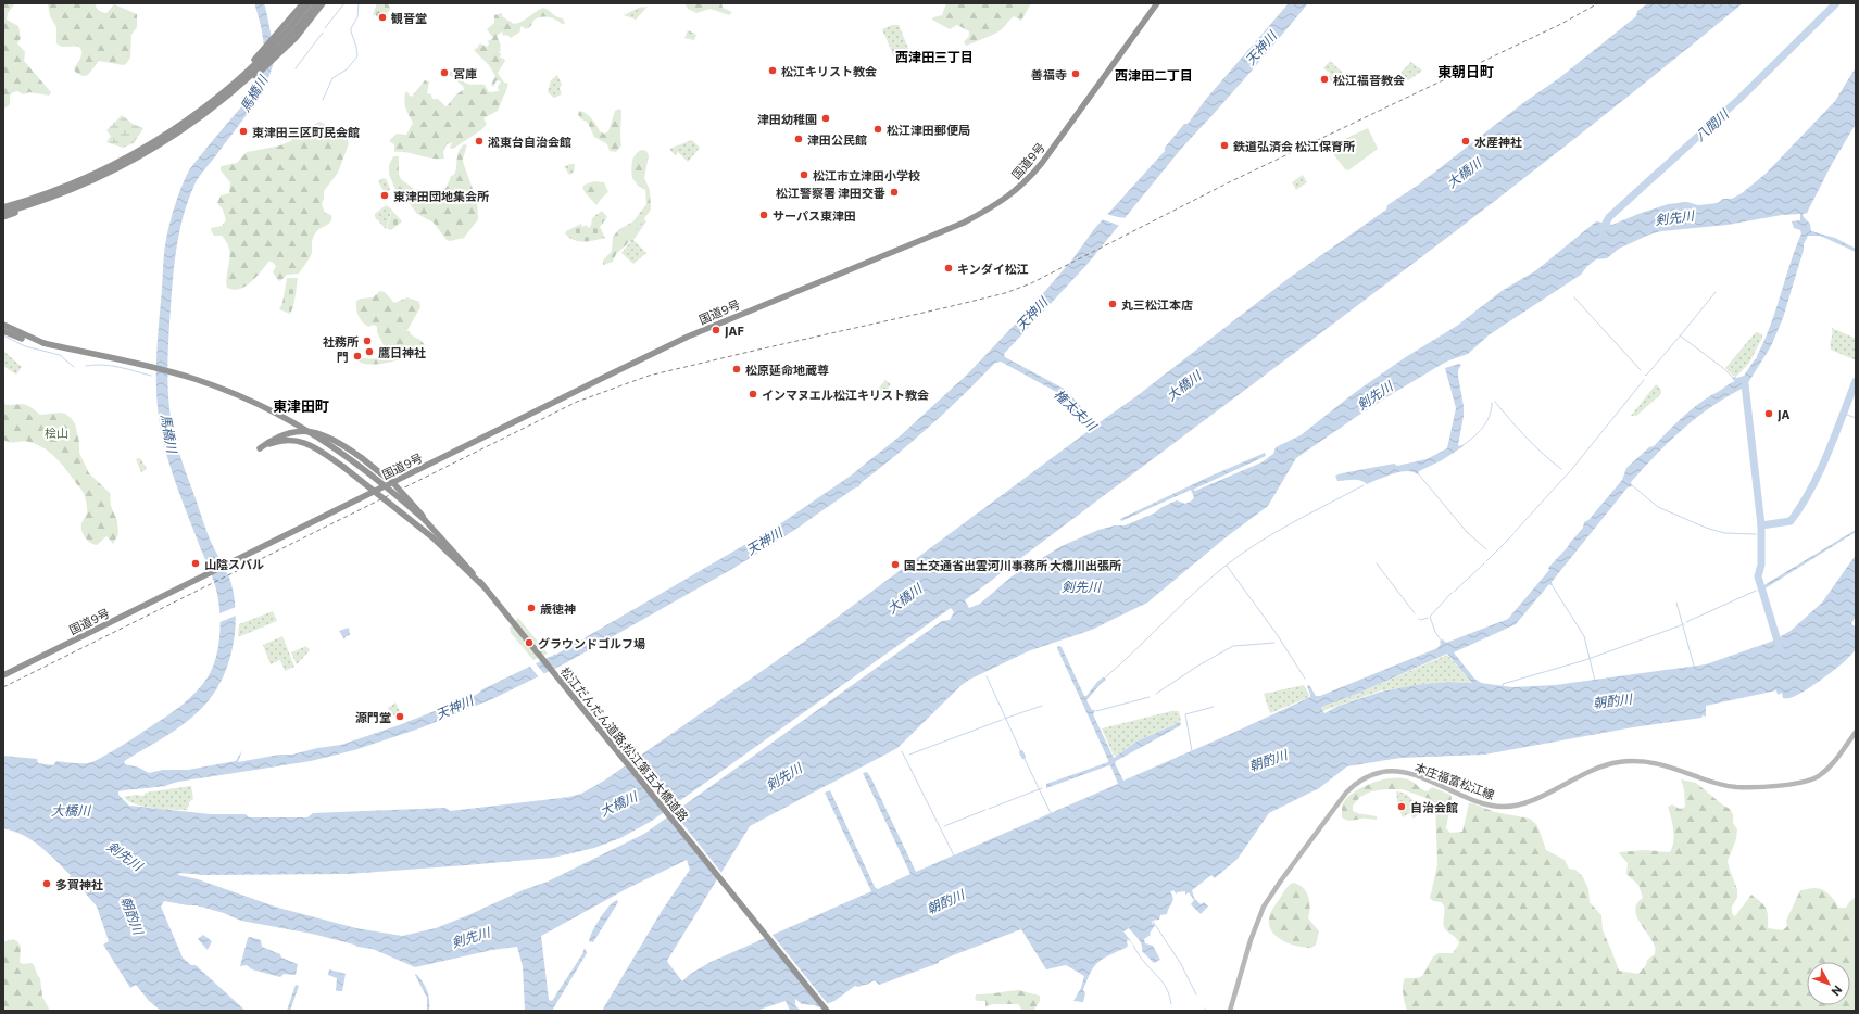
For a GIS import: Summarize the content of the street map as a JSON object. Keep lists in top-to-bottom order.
{
  "streets": {
    "highway": ["国道9号", "松江だんだん道路;松江第五大橋道路"],
    "main road": ["本庄福富松江線"]
  },
  "districts": [
    "西津田三丁目",
    "東朝日町",
    "西津田二丁目",
    "東津田町"
  ],
  "water": [
    "天神川",
    "馬橋川",
    "八間川",
    "大橋川",
    "剣先川",
    "権太夫川",
    "朝酌川"
  ],
  "parks": ["桧山"],
  "places": [
    "観音堂",
    "松江キリスト教会",
    "宮庫",
    "善福寺",
    "松江福音教会",
    "津田幼稚園",
    "松江津田郵便局",
    "東津田三区町民会館",
    "津田公民館",
    "淞東台自治会館",
    "水産神社",
    "鉄道弘済会 松江保育所",
    "松江市立津田小学校",
    "松江警察署 津田交番",
    "東津田団地集会所",
    "サーパス東津田",
    "キンダイ松江",
    "丸三松江本店",
    "JAF",
    "社務所",
    "鷹日神社",
    "門",
    "松原延命地蔵尊",
    "インマヌエル松江キリスト教会",
    "JA",
    "山陰スバル",
    "国土交通省出雲河川事務所 大橋川出張所",
    "歳徳神",
    "グラウンドゴルフ場",
    "源門堂",
    "自治会館",
    "多賀神社"
  ],
  "north": "bottom right"
}
